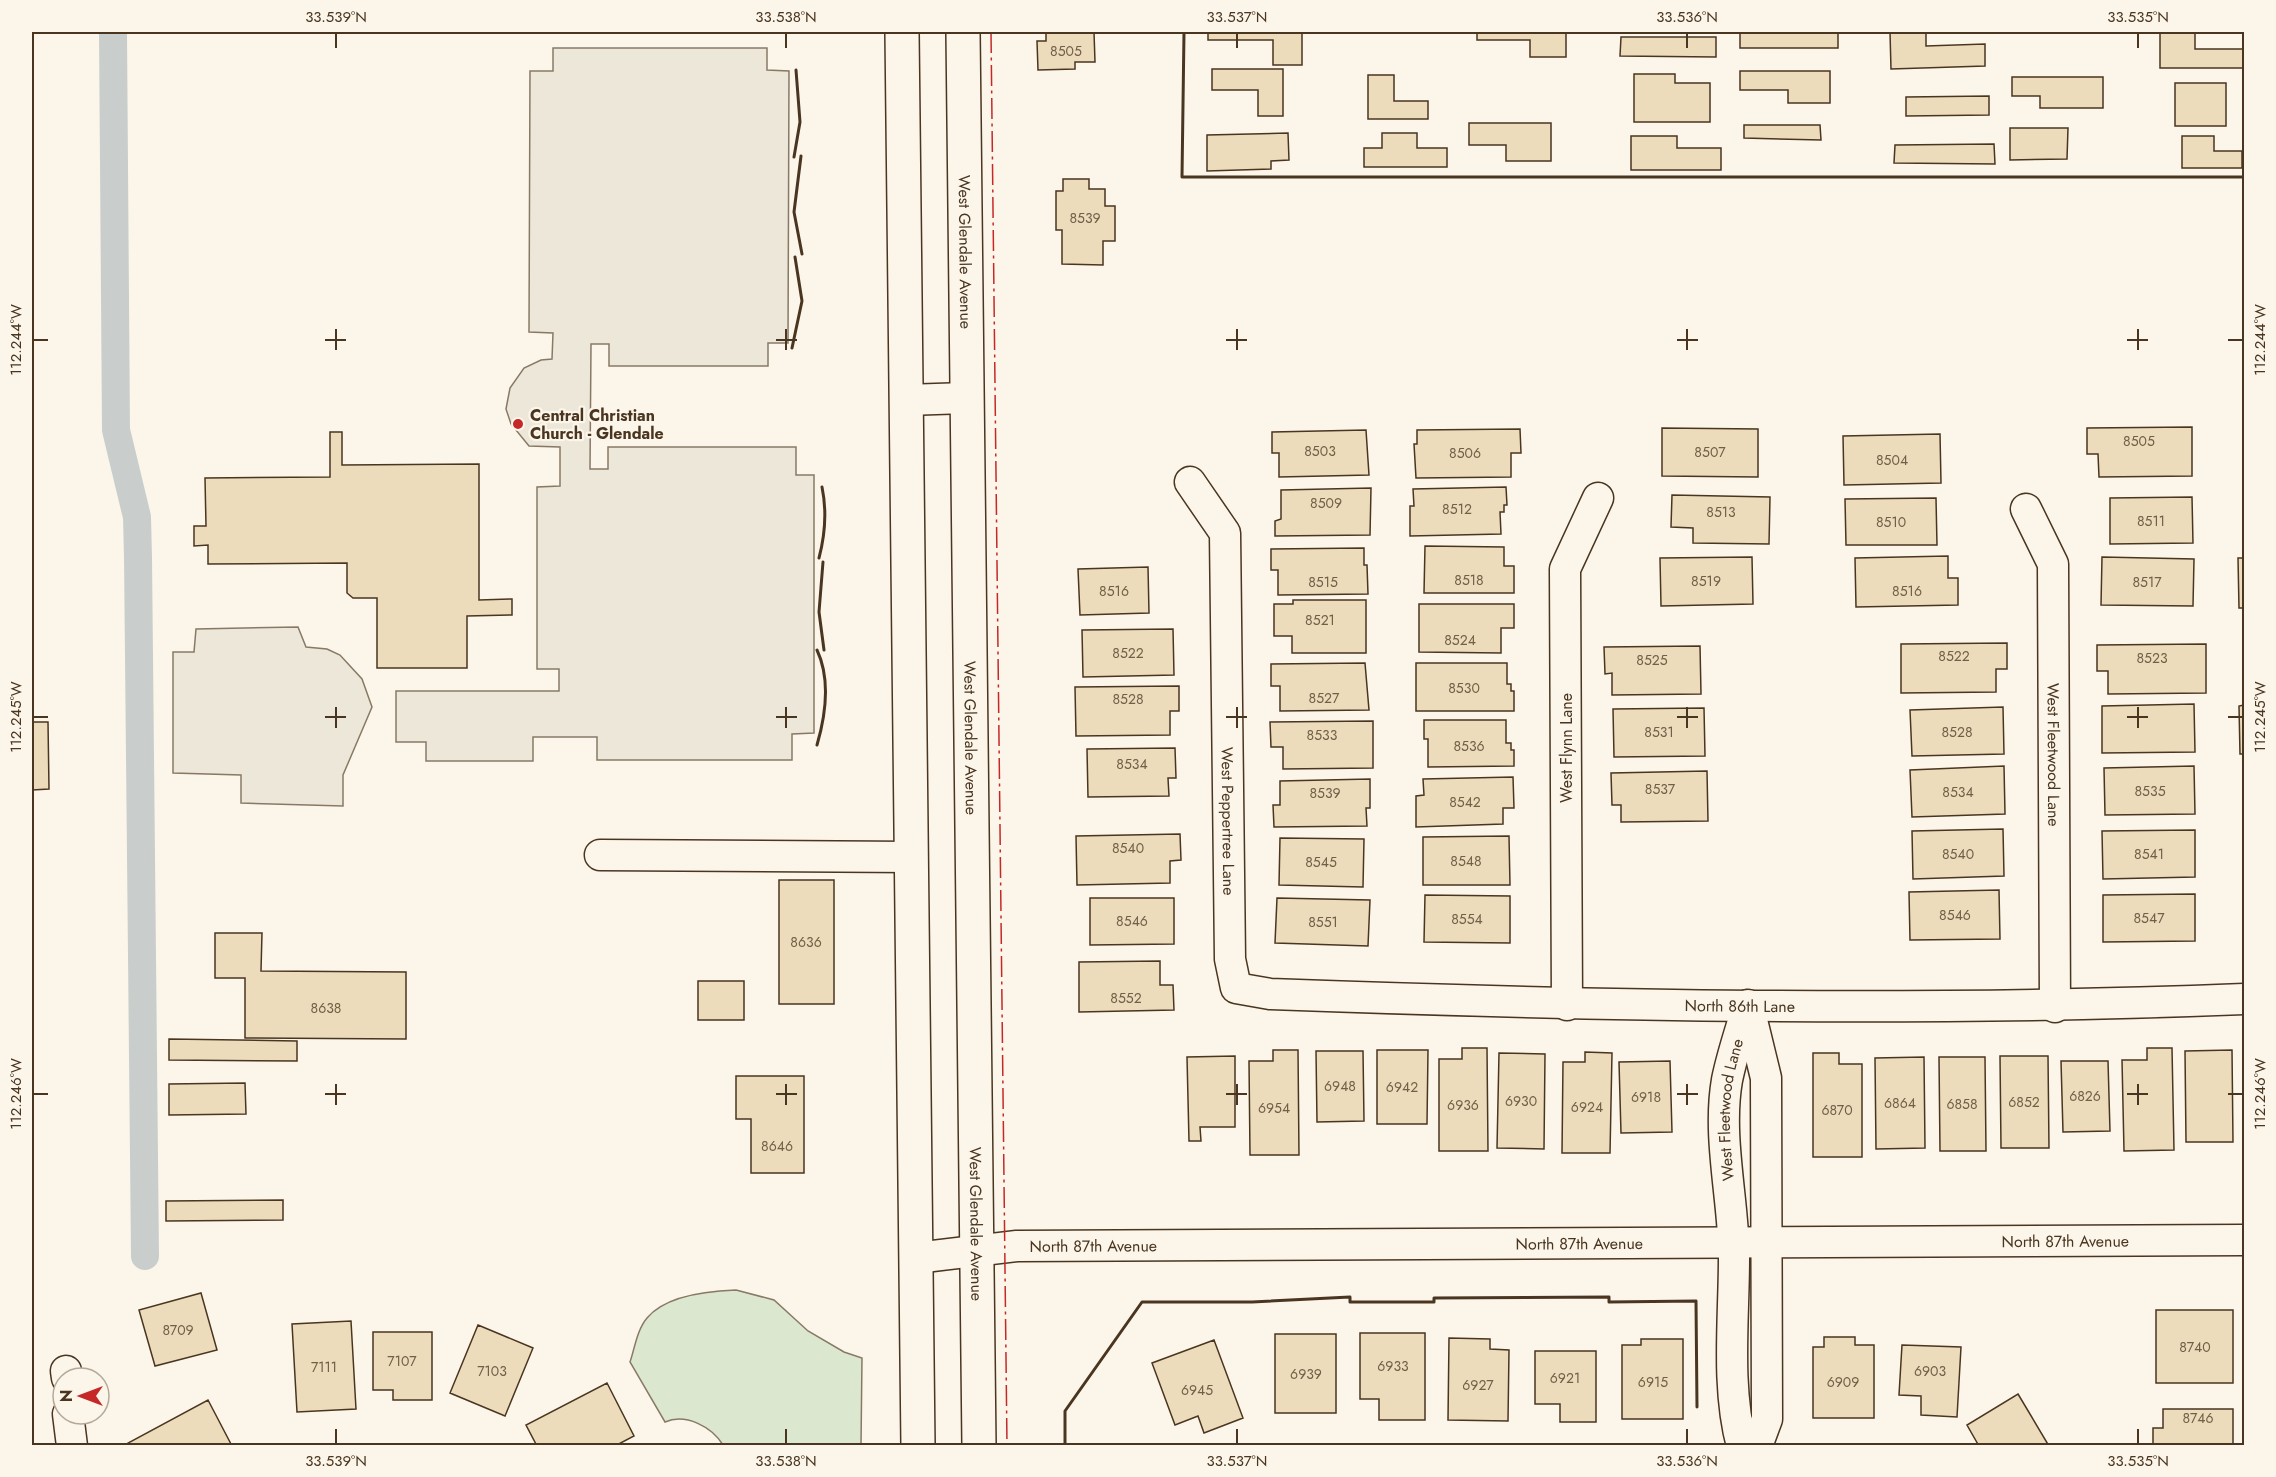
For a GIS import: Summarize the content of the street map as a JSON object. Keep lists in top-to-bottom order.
{
  "streets": {
    "main road": ["West Glendale Avenue"],
    "street": [
      "West Flynn Lane",
      "West Fleetwood Lane",
      "West Peppertree Lane",
      "North 86th Lane",
      "North 87th Avenue"
    ]
  },
  "crossings": [
    ["West Glendale Avenue", "North 87th Avenue"],
    ["West Flynn Lane", "North 86th Lane"],
    ["West Fleetwood Lane", "North 86th Lane"],
    ["West Fleetwood Lane", "North 87th Avenue"],
    ["West Peppertree Lane", "North 86th Lane"]
  ],
  "places": ["Central Christian Church - Glendale"],
  "house_numbers": [
    "8505",
    "8539",
    "8505",
    "8503",
    "8507",
    "8506",
    "8504",
    "8509",
    "8512",
    "8513",
    "8511",
    "8510",
    "8518",
    "8519",
    "8515",
    "8517",
    "8516",
    "8516",
    "8521",
    "8524",
    "8522",
    "8522",
    "8523",
    "8525",
    "8530",
    "8527",
    "8528",
    "8531",
    "8528",
    "8533",
    "8536",
    "8534",
    "8537",
    "8535",
    "8534",
    "8539",
    "8542",
    "8540",
    "8540",
    "8541",
    "8548",
    "8545",
    "8546",
    "8547",
    "8554",
    "8546",
    "8551",
    "8636",
    "8552",
    "8638",
    "6948",
    "6942",
    "6826",
    "6918",
    "6930",
    "6852",
    "6864",
    "6858",
    "6936",
    "6924",
    "6954",
    "6870",
    "8646",
    "8709",
    "8740",
    "7107",
    "6933",
    "7111",
    "7103",
    "6903",
    "6939",
    "6921",
    "6915",
    "6909",
    "6927",
    "6945",
    "8746"
  ],
  "north": "left",
  "coordinates": [
    "33.539°N",
    "33.538°N",
    "33.537°N",
    "33.536°N",
    "33.535°N",
    "112.244°W",
    "112.245°W",
    "112.246°W"
  ]
}
